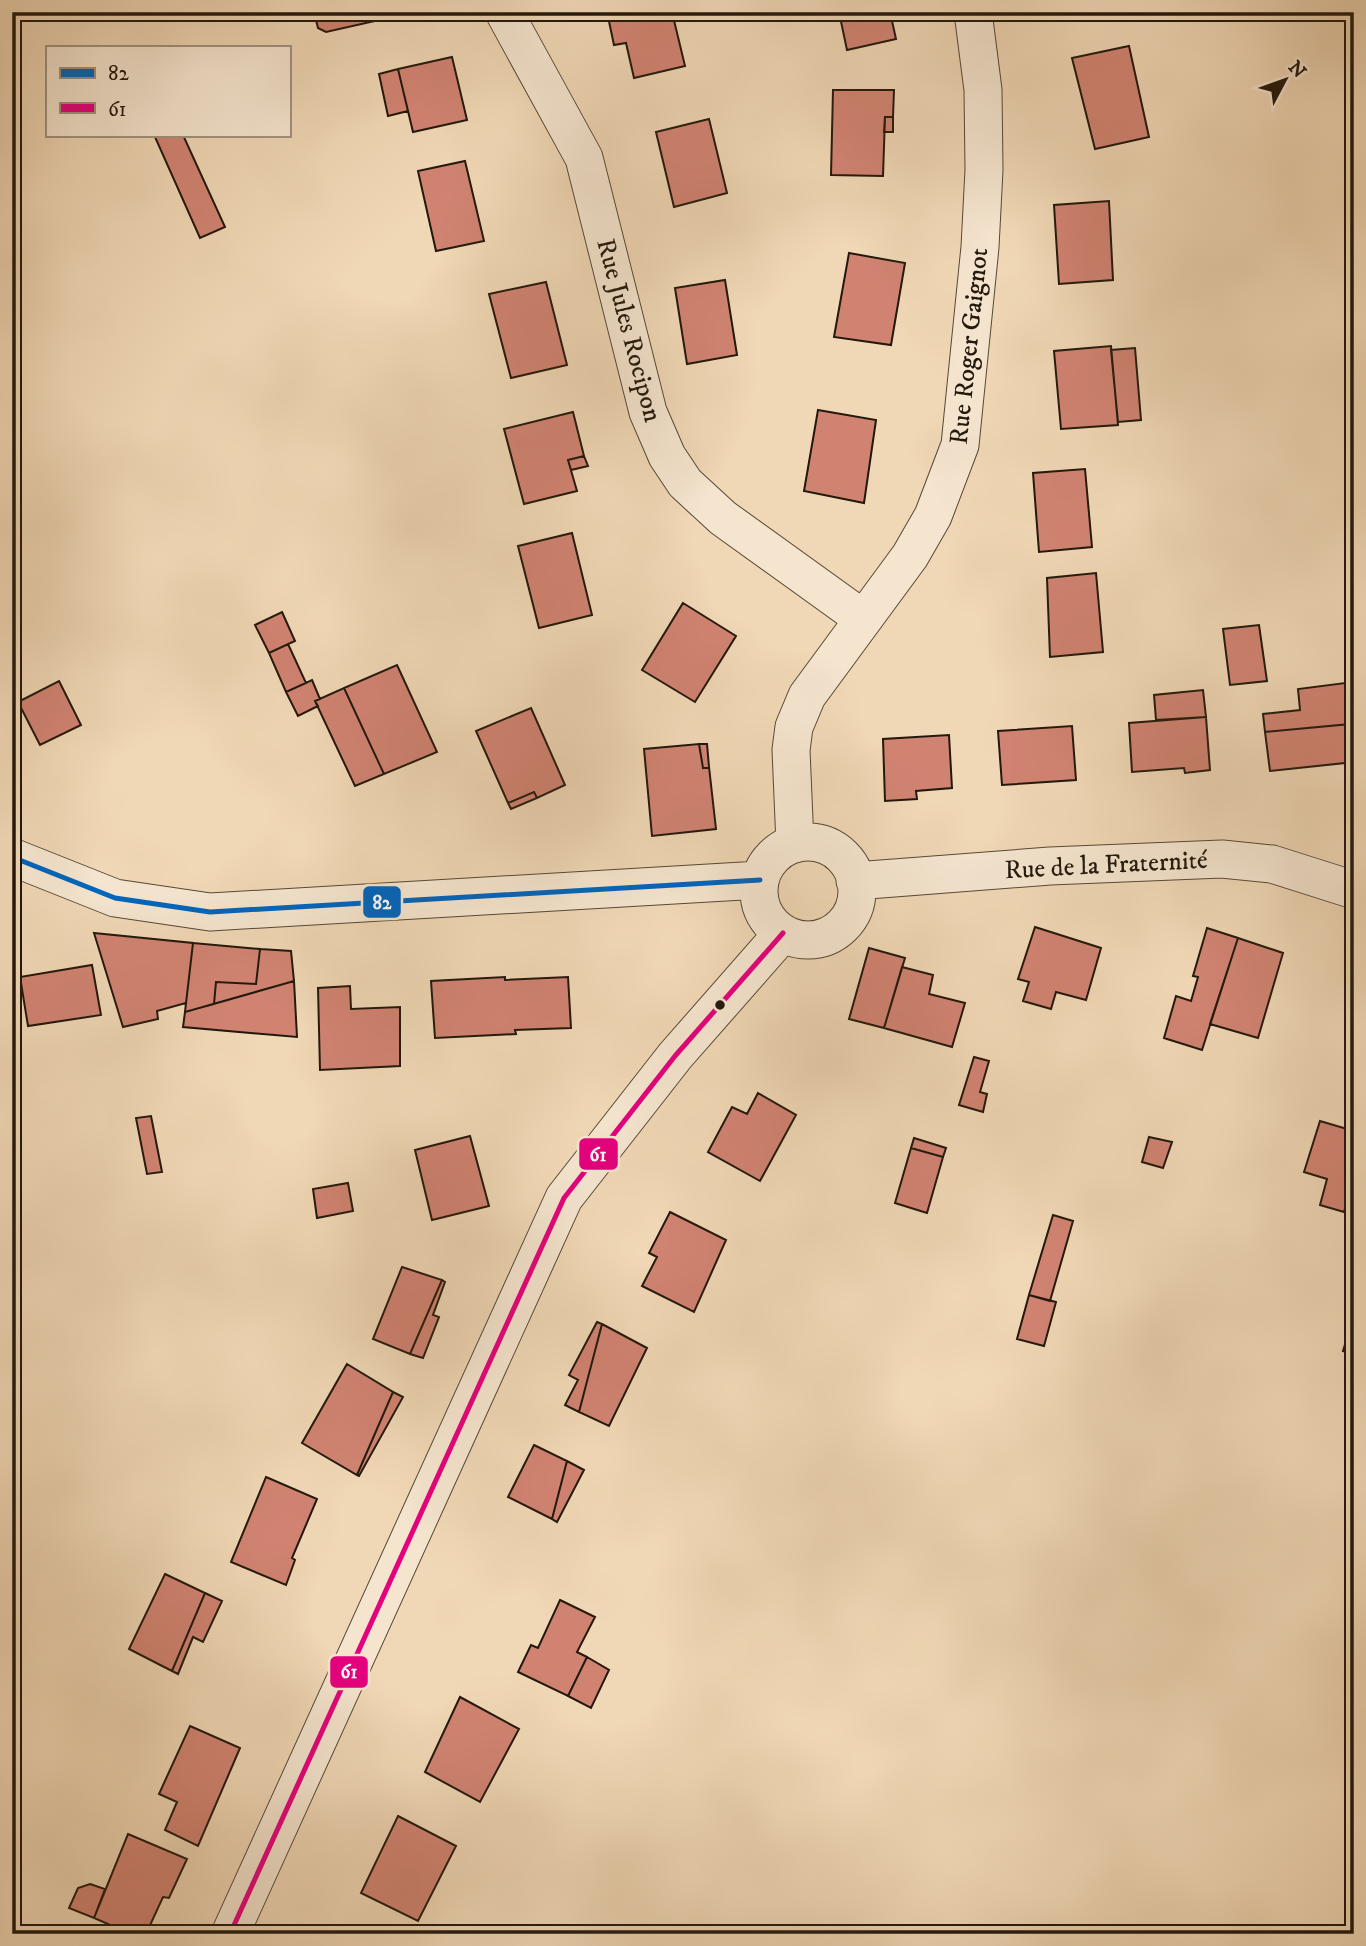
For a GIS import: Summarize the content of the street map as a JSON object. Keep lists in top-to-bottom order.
{
  "streets": {
    "street": ["Rue Jules Rocipon", "Rue Roger Gaignot", "Rue de la Fraternité"]
  },
  "crossings": [
    ["Rue Jules Rocipon", "Rue Roger Gaignot"],
    ["Rue Roger Gaignot", "Rue de la Fraternité"]
  ],
  "lines": ["transit line 82", "transit line 61"],
  "legend": ["82", "61"],
  "north": "top right"
}
